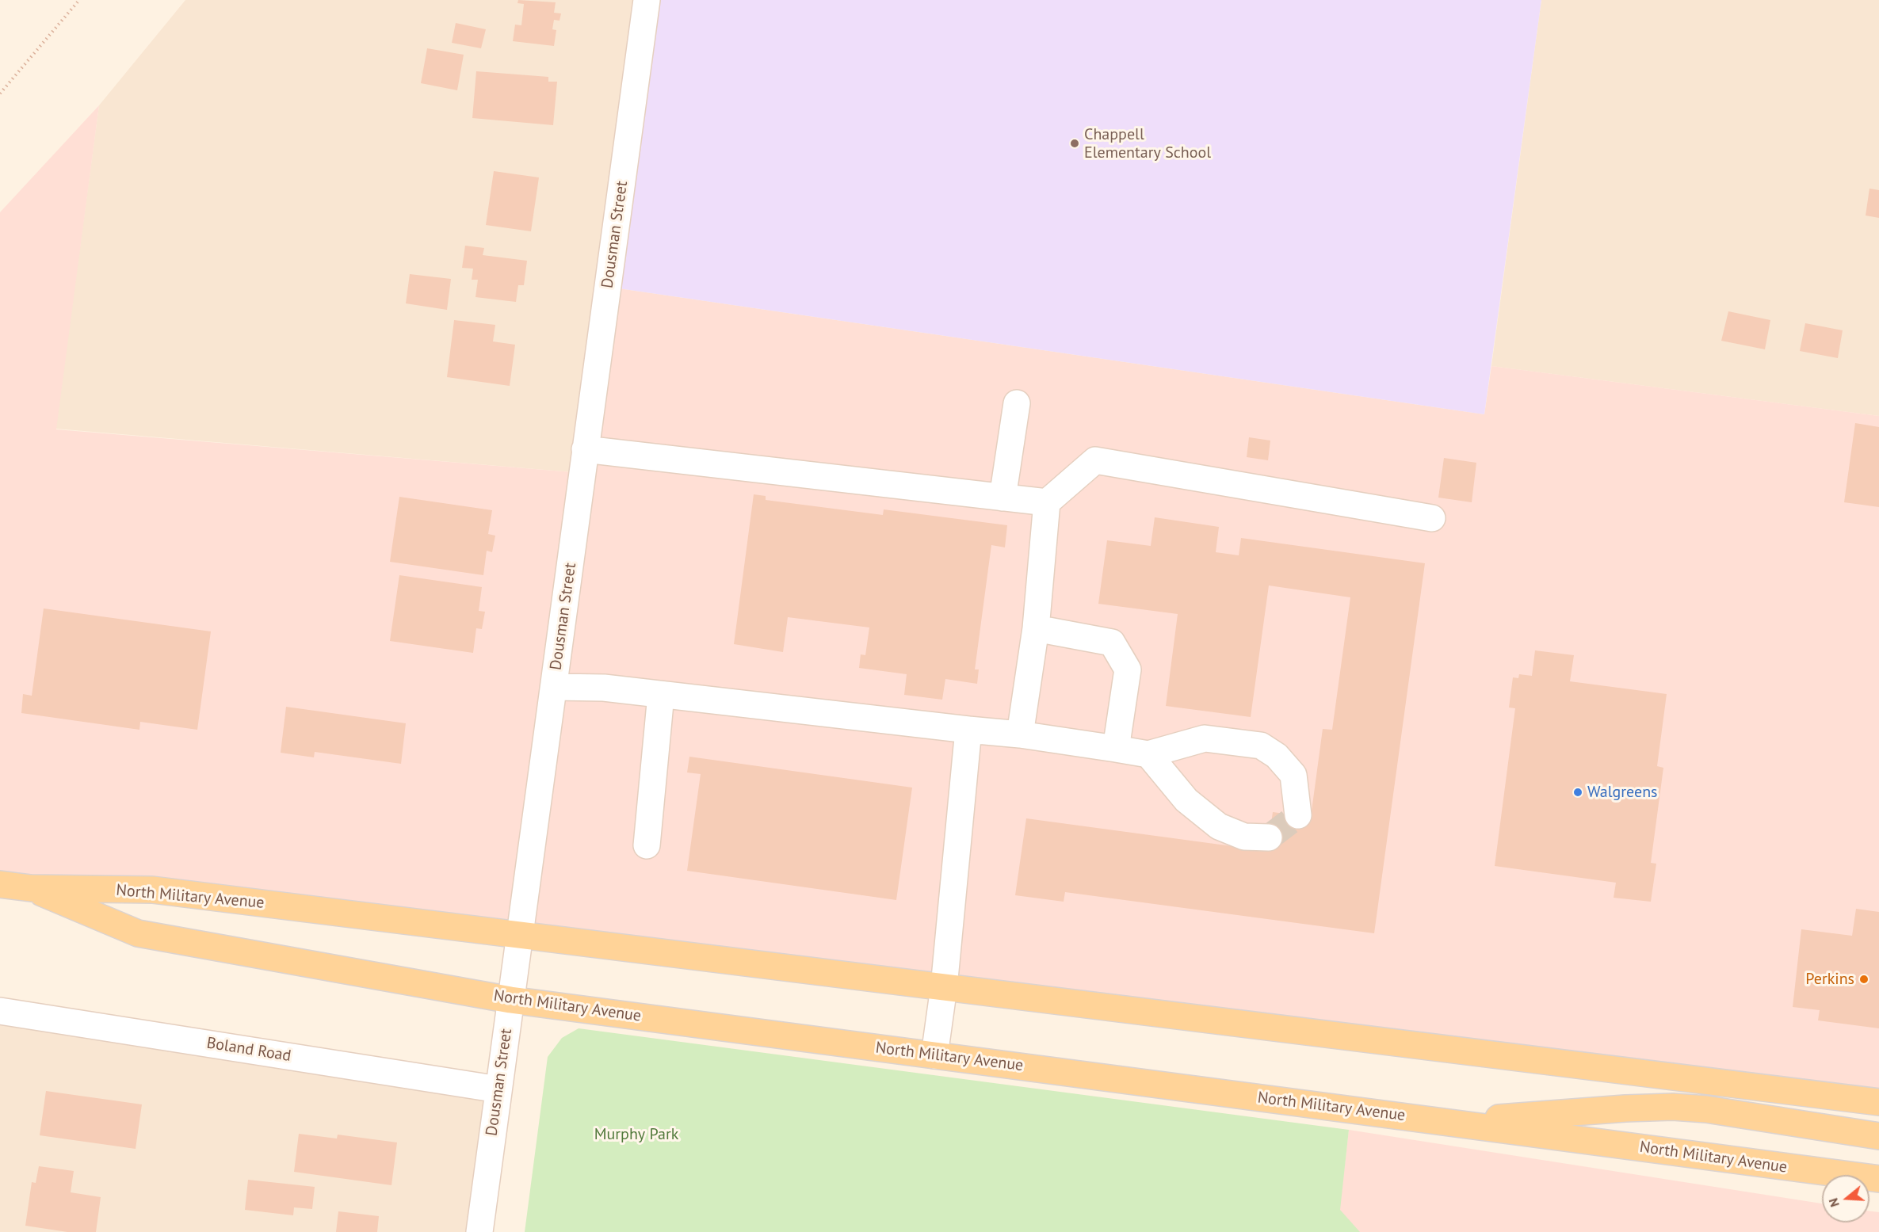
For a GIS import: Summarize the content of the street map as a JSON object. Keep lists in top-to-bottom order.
{
  "streets": {
    "main road": ["North Military Avenue"],
    "street": ["Dousman Street", "Boland Road"]
  },
  "crossings": [
    ["Dousman Street", "North Military Avenue"],
    ["Dousman Street", "Boland Road"]
  ],
  "parks": ["Murphy Park"],
  "places": ["Chappell Elementary School", "Walgreens", "Perkins"],
  "north": "left"
}
